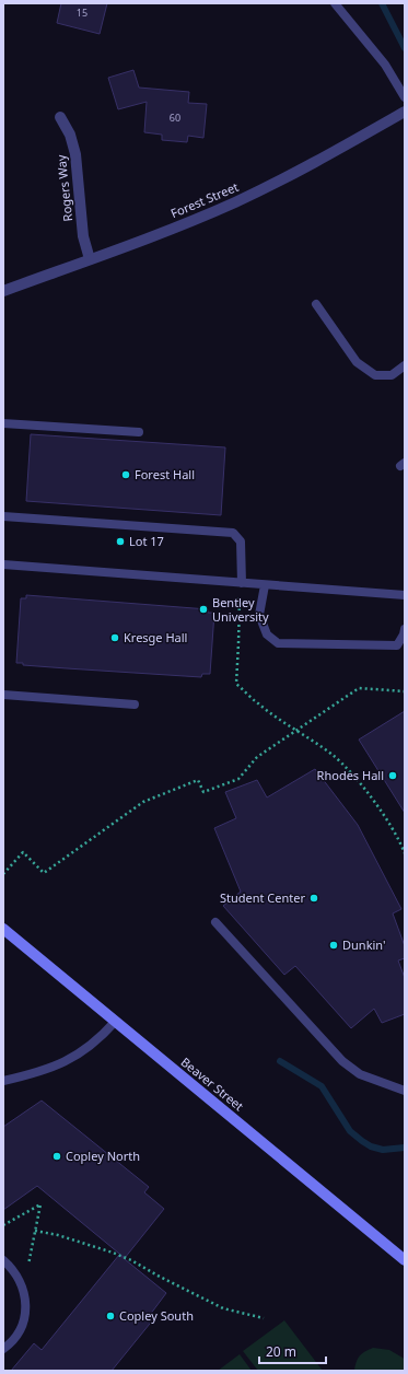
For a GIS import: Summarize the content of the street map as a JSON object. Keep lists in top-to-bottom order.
{
  "streets": {
    "main road": ["Beaver Street"],
    "street": ["Rogers Way", "Forest Street"]
  },
  "crossings": [
    ["Rogers Way", "Forest Street"]
  ],
  "places": [
    "Forest Hall",
    "Lot 17",
    "Bentley University",
    "Kresge Hall",
    "Rhodes Hall",
    "Student Center",
    "Dunkin'",
    "Copley North",
    "Copley South"
  ],
  "house_numbers": ["15", "60"],
  "scale_bar": "20 m"
}
